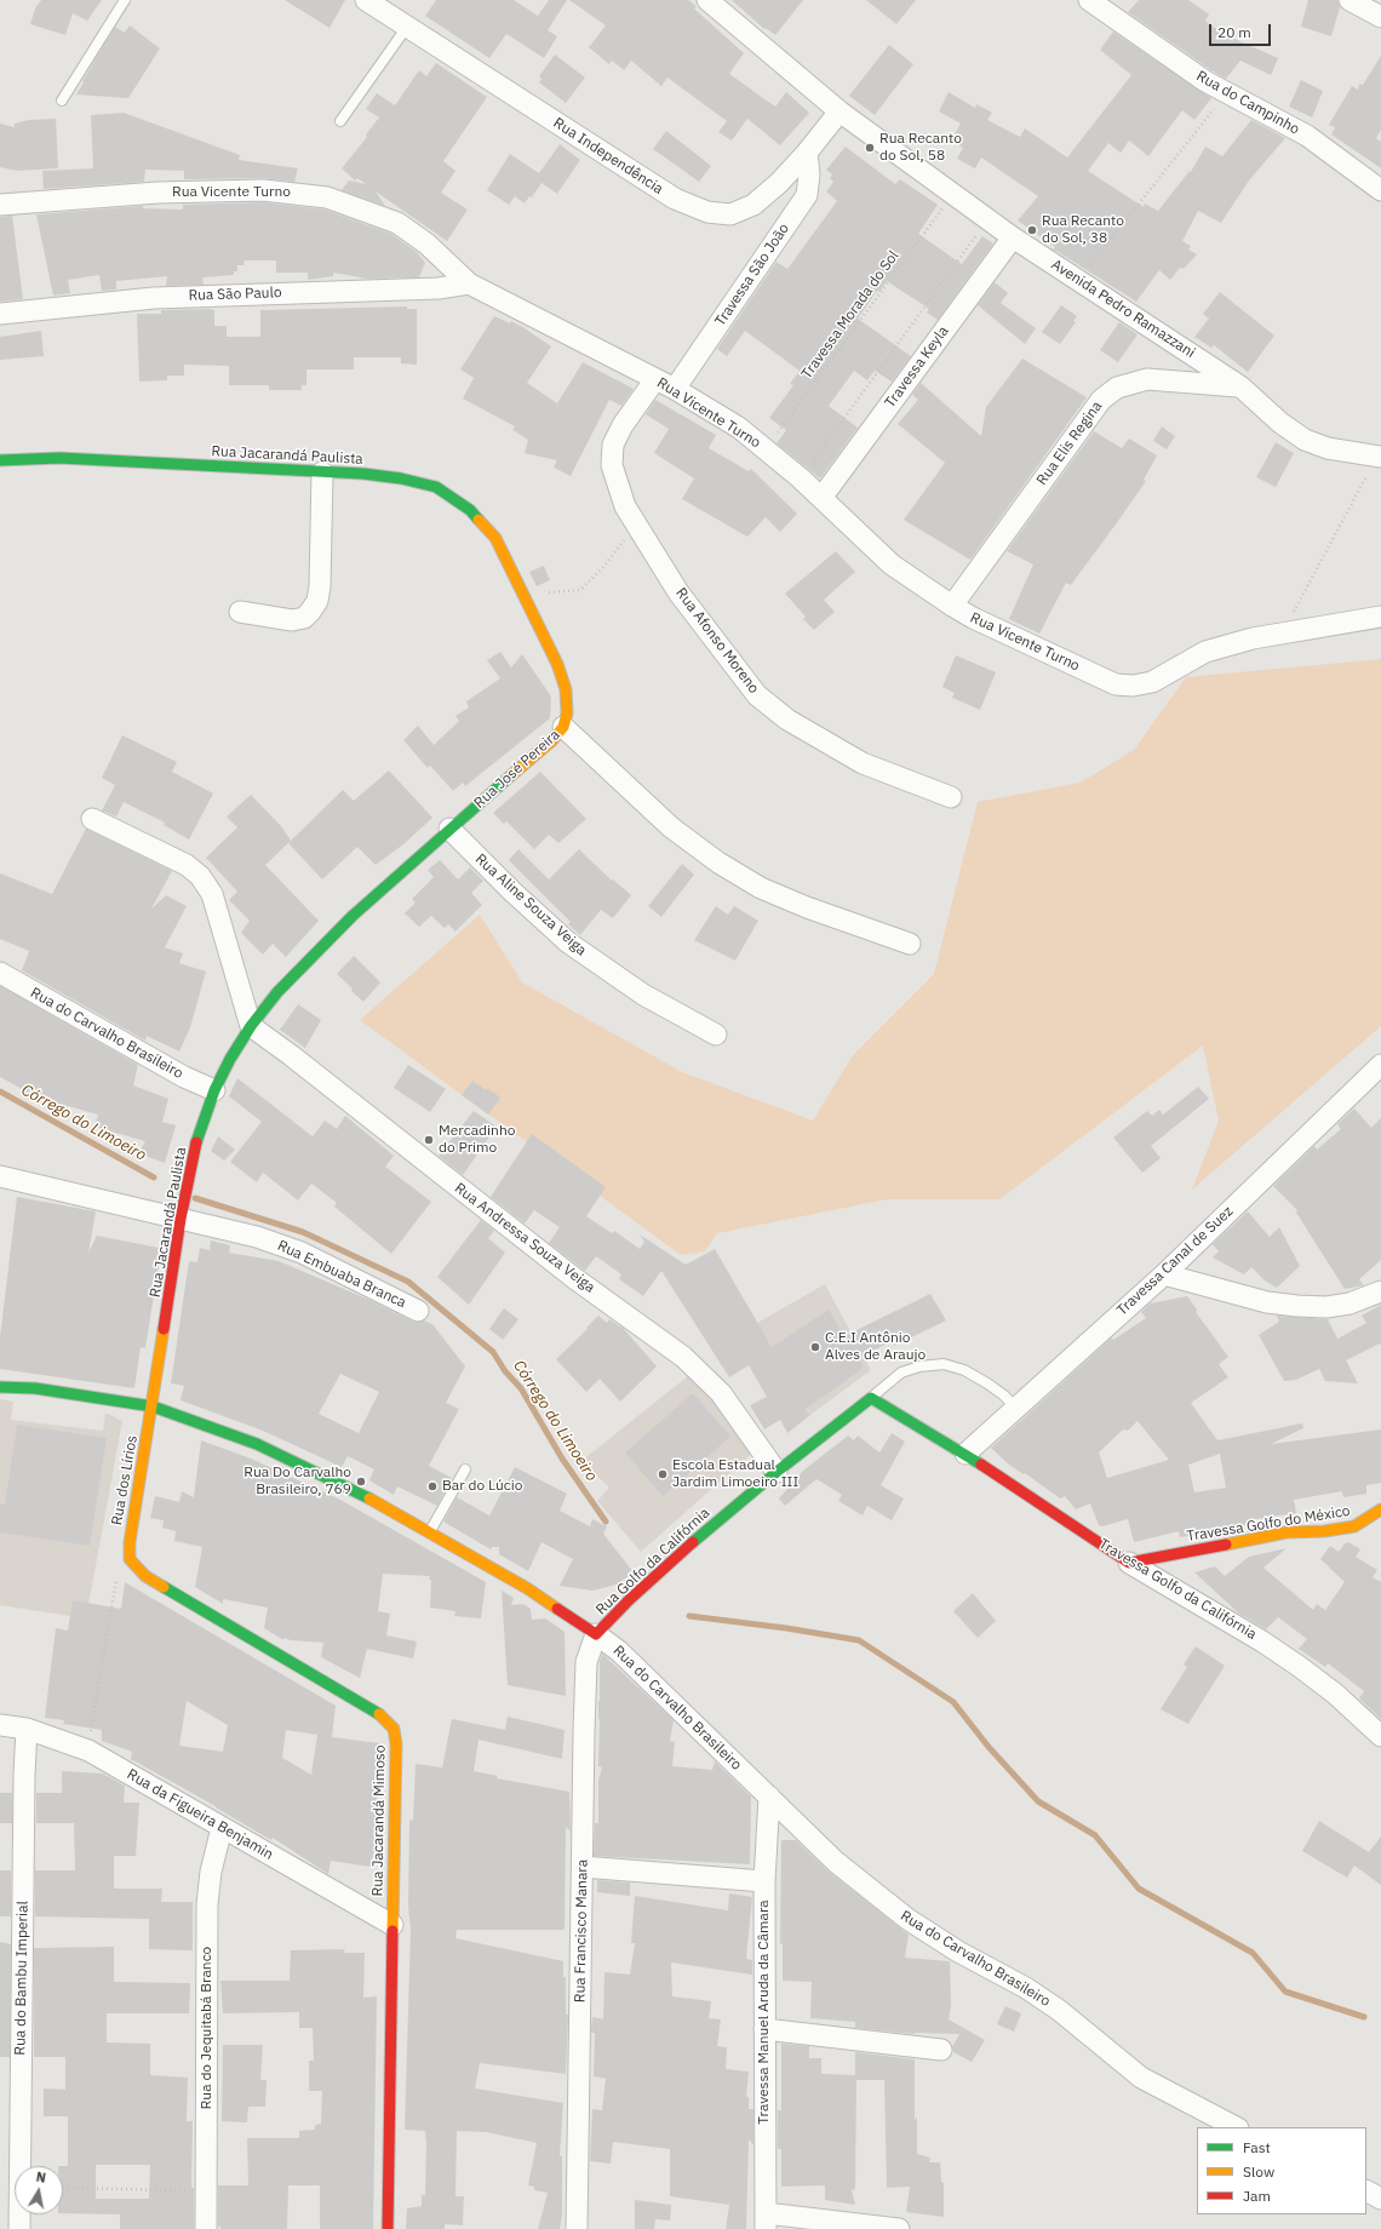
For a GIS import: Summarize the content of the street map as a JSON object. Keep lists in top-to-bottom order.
{
  "streets": {
    "street": [
      "Rua do Campinho",
      "Rua Independência",
      "Rua Vicente Turno",
      "Travessa São João",
      "Rua São Paulo",
      "Avenida Pedro Ramazzani",
      "Travessa Keyla",
      "Rua Elis Regina",
      "Rua Jacarandá Paulista",
      "Rua Afonso Moreno",
      "Rua José Pereira",
      "Rua Aline Souza Veiga",
      "Rua do Carvalho Brasileiro",
      "Rua Andressa Souza Veiga",
      "Travessa Canal de Suez",
      "Rua Embuaba Branca",
      "Rua dos Lírios",
      "Travessa Golfo do México",
      "Rua Golfo da Califórnia",
      "Travessa Golfo da Califórnia",
      "Rua da Figueira Benjamin",
      "Rua Jacarandá Mimoso",
      "Rua Francisco Manara",
      "Rua do Bambu Imperial",
      "Travessa Manuel Aruda da Câmara",
      "Rua do Jequitabá Branco"
    ],
    "path": ["Travessa Morada do Sol"]
  },
  "crossings": [
    ["Rua Independência", "Travessa São João"],
    ["Rua Independência", "Avenida Pedro Ramazzani"],
    ["Rua Vicente Turno", "Travessa São João"],
    ["Rua Vicente Turno", "Rua São Paulo"],
    ["Rua Vicente Turno", "Travessa Morada do Sol"],
    ["Rua Vicente Turno", "Travessa Keyla"],
    ["Rua Vicente Turno", "Rua Elis Regina"],
    ["Avenida Pedro Ramazzani", "Travessa Morada do Sol"],
    ["Avenida Pedro Ramazzani", "Travessa Keyla"],
    ["Avenida Pedro Ramazzani", "Rua Elis Regina"],
    ["Rua Jacarandá Paulista", "Rua José Pereira"],
    ["Rua Jacarandá Paulista", "Rua do Carvalho Brasileiro"],
    ["Rua Jacarandá Paulista", "Rua Andressa Souza Veiga"],
    ["Rua Jacarandá Paulista", "Rua Embuaba Branca"],
    ["Rua Jacarandá Paulista", "Rua dos Lírios"],
    ["Rua José Pereira", "Rua Aline Souza Veiga"],
    ["Rua José Pereira", "Rua Andressa Souza Veiga"],
    ["Rua do Carvalho Brasileiro", "Rua dos Lírios"],
    ["Rua do Carvalho Brasileiro", "Rua Golfo da Califórnia"],
    ["Rua do Carvalho Brasileiro", "Rua Francisco Manara"],
    ["Rua do Carvalho Brasileiro", "Travessa Manuel Aruda da Câmara"],
    ["Rua Andressa Souza Veiga", "Rua Golfo da Califórnia"],
    ["Travessa Canal de Suez", "Travessa Golfo da Califórnia"],
    ["Rua dos Lírios", "Rua Jacarandá Mimoso"],
    ["Travessa Golfo do México", "Travessa Golfo da Califórnia"],
    ["Rua Golfo da Califórnia", "Rua Francisco Manara"],
    ["Rua da Figueira Benjamin", "Rua Jacarandá Mimoso"],
    ["Rua da Figueira Benjamin", "Rua do Bambu Imperial"],
    ["Rua da Figueira Benjamin", "Rua do Jequitabá Branco"]
  ],
  "water": ["Córrego do Limoeiro"],
  "places": [
    "Rua Recanto do Sol, 58",
    "Rua Recanto do Sol, 38",
    "Mercadinho do Primo",
    "C.E.I Antônio Alves de Araujo",
    "Escola Estadual Jardim Limoeiro III",
    "Rua Do Carvalho Brasileiro, 769",
    "Bar do Lúcio"
  ],
  "legend": ["Fast", "Slow", "Jam"],
  "scale_bar": "20 m",
  "north": "top"
}
